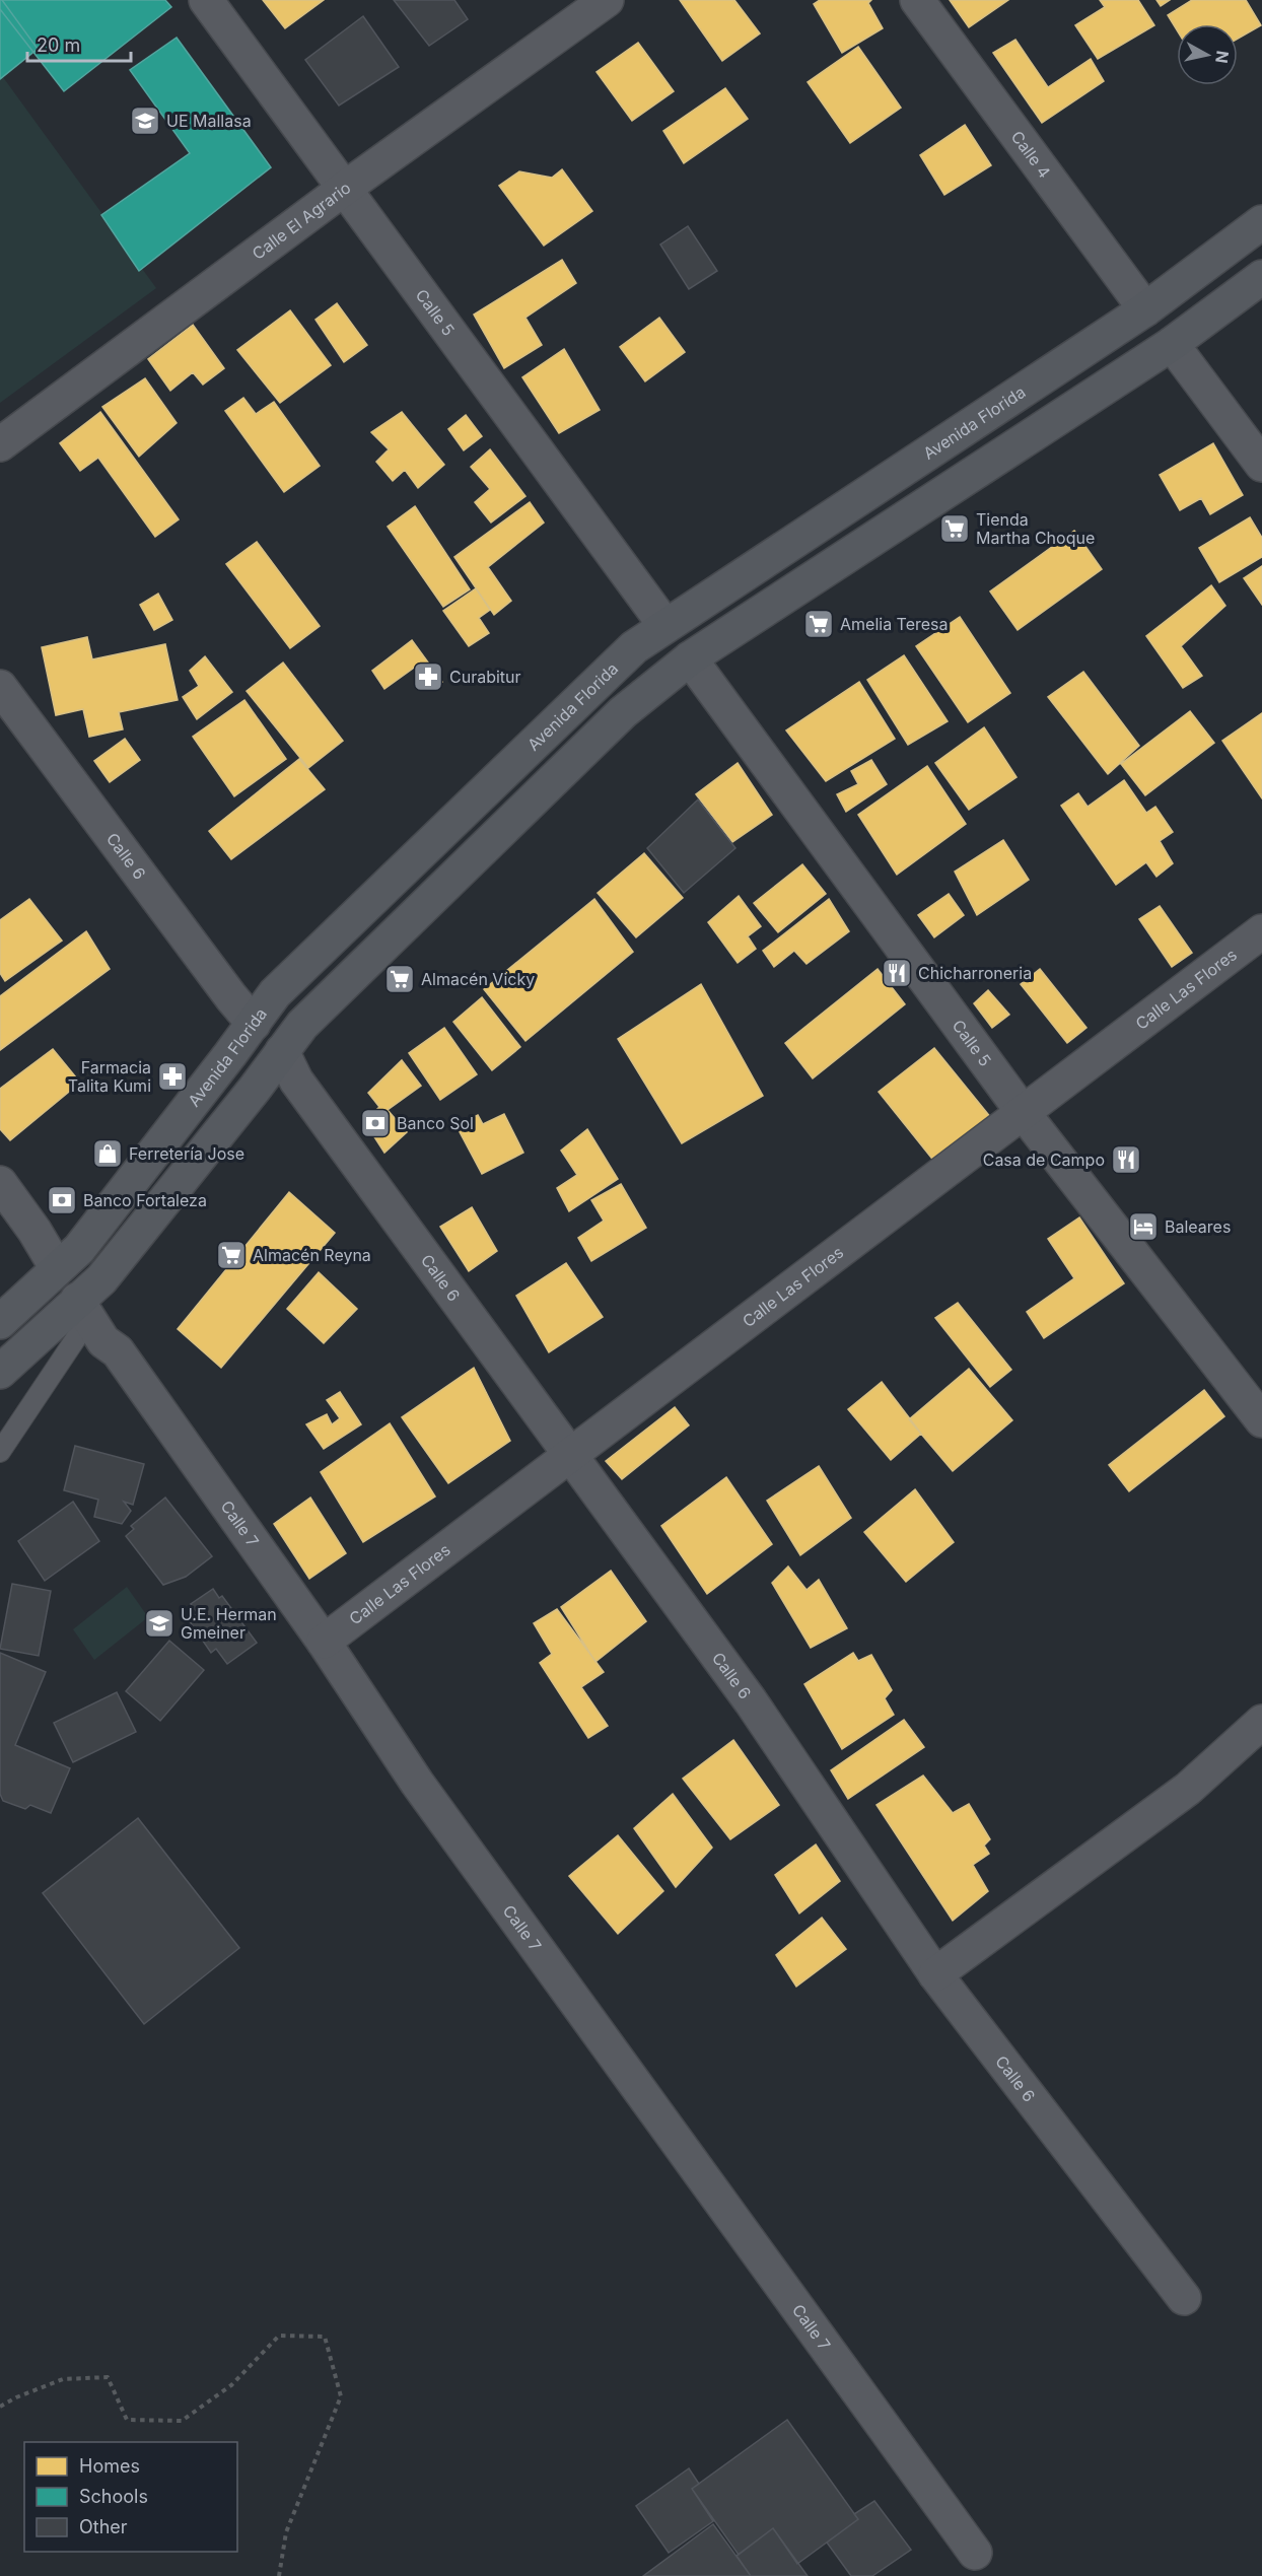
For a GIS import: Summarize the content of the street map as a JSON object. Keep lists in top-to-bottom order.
{
  "streets": {
    "main road": ["Avenida Florida"],
    "street": [
      "Calle 4",
      "Calle El Agrario",
      "Calle 5",
      "Calle 6",
      "Calle Las Flores",
      "Calle 7"
    ]
  },
  "crossings": [
    ["Calle 4", "Avenida Florida"],
    ["Calle El Agrario", "Calle 5"],
    ["Calle 5", "Avenida Florida"],
    ["Calle 5", "Calle Las Flores"],
    ["Avenida Florida", "Calle 6"],
    ["Calle 6", "Calle Las Flores"],
    ["Calle Las Flores", "Calle 7"]
  ],
  "places": {
    "school or university": ["UE Mallasa", "U.E. Herman Gmeiner"],
    "supermarket": [
      "Tienda Martha Choque",
      "Amelia Teresa",
      "Almacén Vicky",
      "Almacén Reyna"
    ],
    "pharmacy": ["Curabitur", "Farmacia Talita Kumi"],
    "restaurant": ["Chicharroneria", "Casa de Campo"],
    "bank": ["Banco Sol", "Banco Fortaleza"],
    "shop": ["Ferretería Jose"],
    "hotel": ["Baleares"]
  },
  "legend": ["Homes", "Schools", "Other"],
  "scale_bar": "20 m",
  "north": "right"
}
